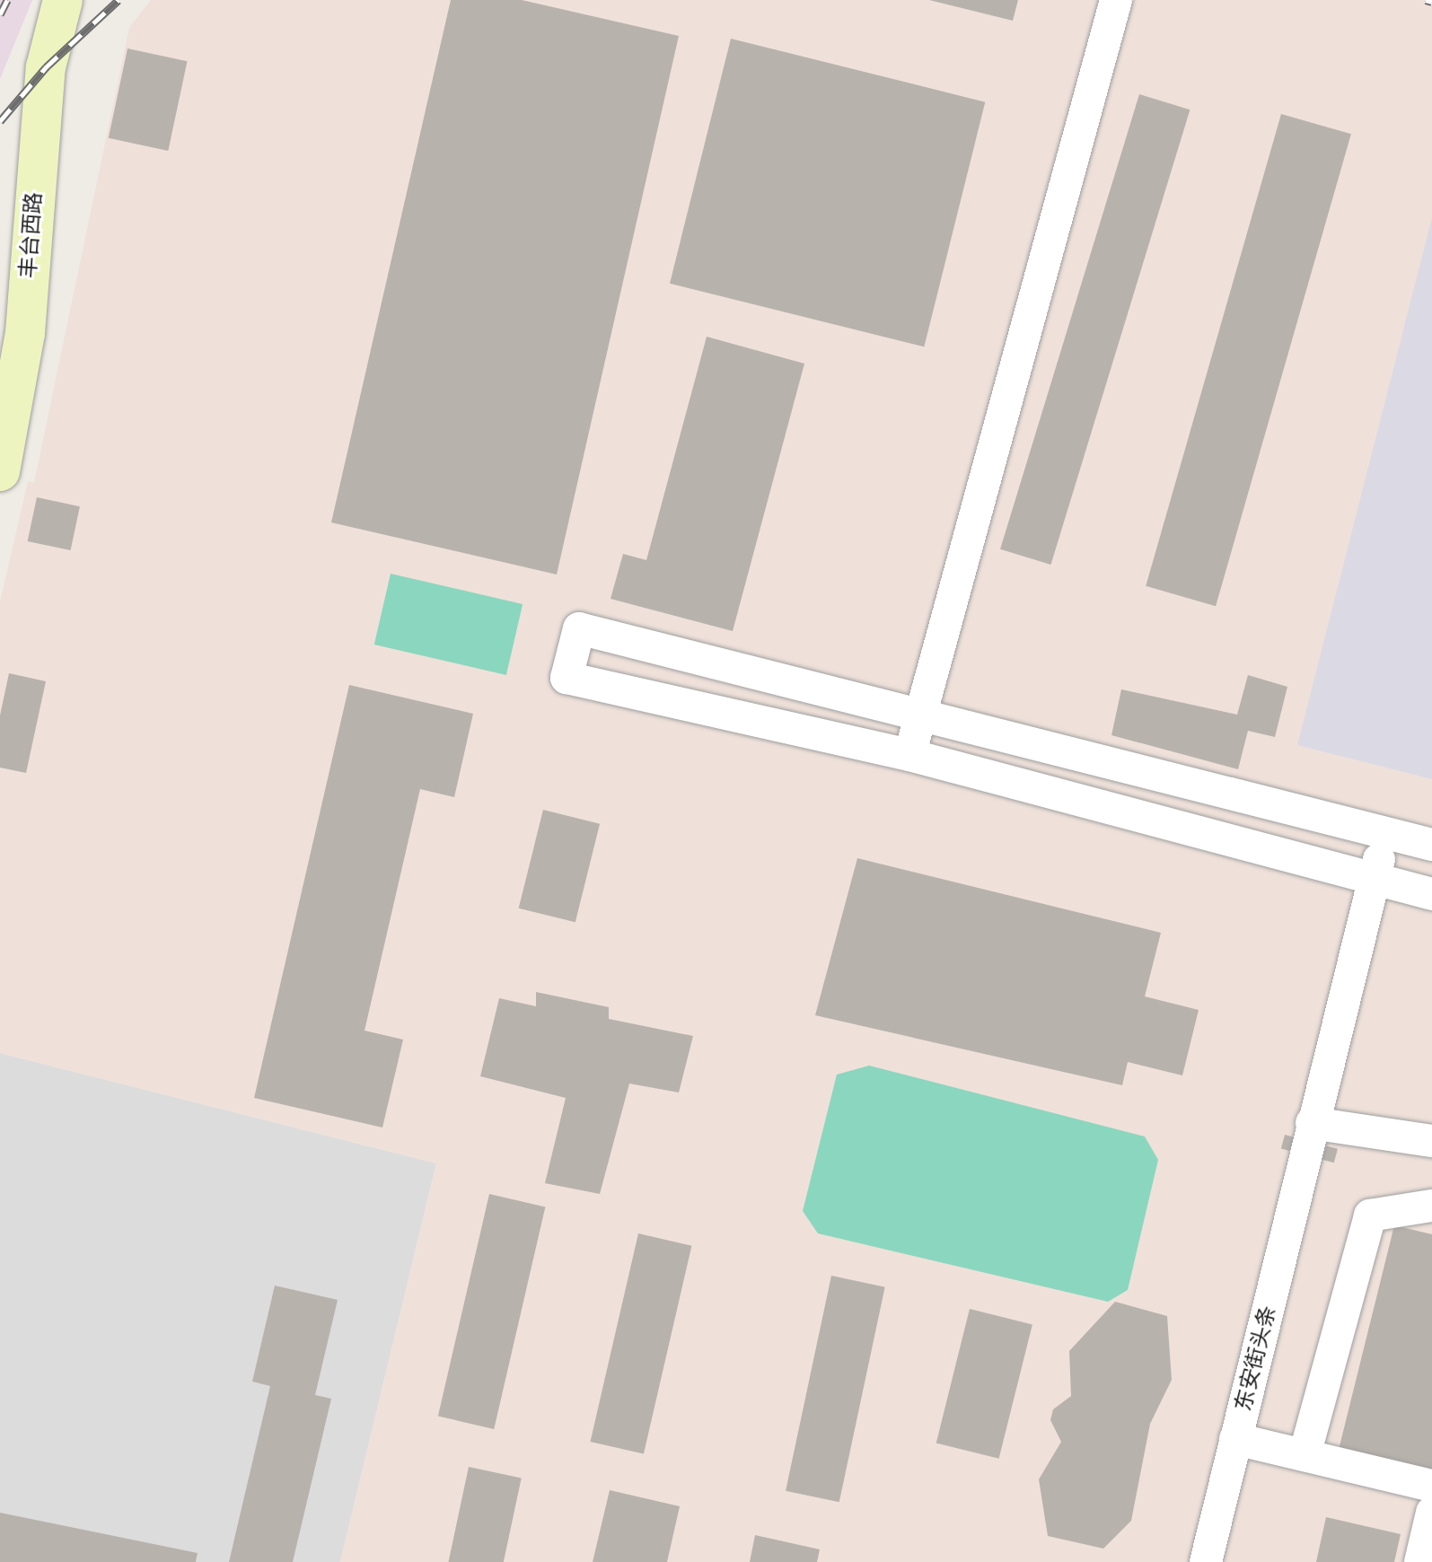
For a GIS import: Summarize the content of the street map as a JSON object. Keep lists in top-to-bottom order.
{
  "streets": {
    "main road": ["丰台西路"],
    "street": ["东安街头条"]
  }
}
